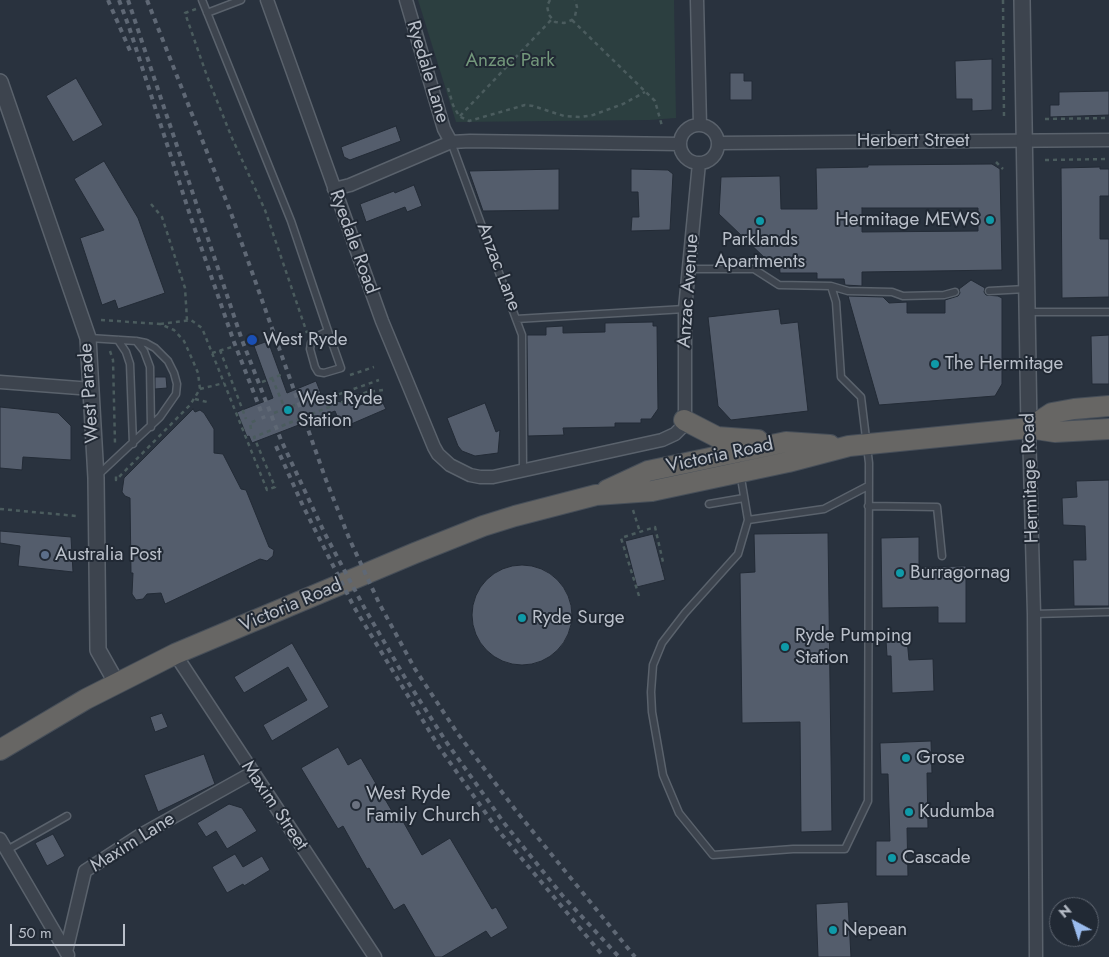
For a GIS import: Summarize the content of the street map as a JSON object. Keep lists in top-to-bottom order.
{
  "streets": {
    "highway": ["Victoria Road"],
    "street": [
      "Ryedale Lane",
      "Herbert Street",
      "Ryedale Road",
      "Anzac Avenue",
      "West Parade",
      "Hermitage Road",
      "Maxim Street",
      "Maxim Lane"
    ],
    "lane": ["Anzac Lane"]
  },
  "crossings": [
    ["Ryedale Lane", "Anzac Lane"],
    ["Herbert Street", "Anzac Avenue"],
    ["Herbert Street", "Hermitage Road"],
    ["Ryedale Road", "Victoria Road"],
    ["Anzac Lane", "Anzac Avenue"],
    ["Anzac Avenue", "Victoria Road"],
    ["West Parade", "Victoria Road"],
    ["Victoria Road", "Hermitage Road"],
    ["Victoria Road", "Maxim Street"],
    ["Maxim Street", "Maxim Lane"]
  ],
  "parks": ["Anzac Park"],
  "places": [
    "Hermitage MEWS",
    "Parklands Apartments",
    "West Ryde",
    "The Hermitage",
    "West Ryde Station",
    "Australia Post",
    "Burragornag",
    "Ryde Surge",
    "Ryde Pumping Station",
    "Grose",
    "West Ryde Family Church",
    "Kudumba",
    "Cascade",
    "Nepean"
  ],
  "scale_bar": "50 m",
  "north": "top left"
}
